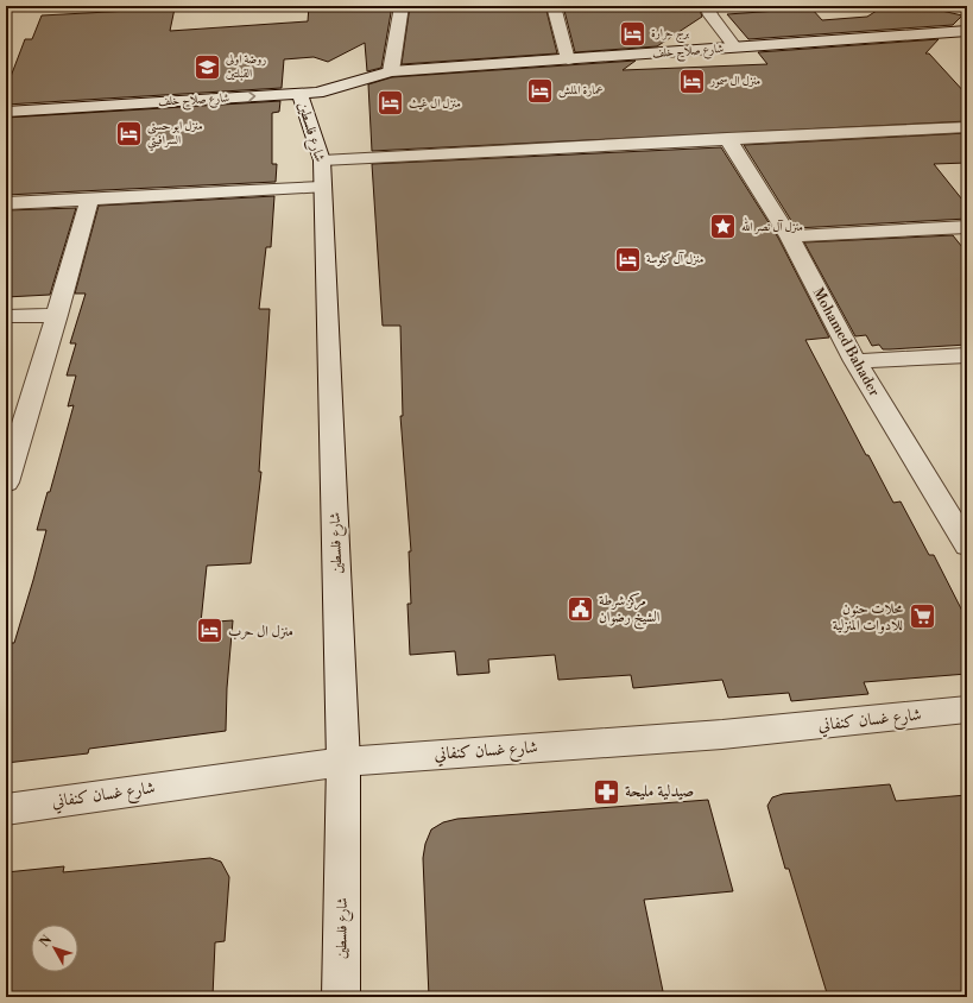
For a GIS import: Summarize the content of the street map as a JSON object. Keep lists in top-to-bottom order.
{
  "streets": {
    "street": [
      "شارع صلاح خلف",
      "شارع فلسطين",
      "Mohamed Bahader",
      "شارع غسان كنفاني"
    ]
  },
  "crossings": [
    ["شارع صلاح خلف", "شارع فلسطين"],
    ["شارع فلسطين", "شارع غسان كنفاني"]
  ],
  "places": {
    "hotel": [
      "برج حرارة",
      "منزل ال سمور",
      "عمارة الملش",
      "منزل ال غيث",
      "منزل ابو حسنى السرافيتي",
      "منزل آل كلوسة",
      "منزل ال حرب"
    ],
    "school or university": ["روضة اولى القبلتين"],
    "place": ["منزل آل نصر الله"],
    "public building": ["مركز شرطة الشيخ رضوان"],
    "supermarket": ["محلات حنون للادوات المنزلية"],
    "pharmacy": ["صيدلية مليحة"]
  },
  "north": "top left"
}
